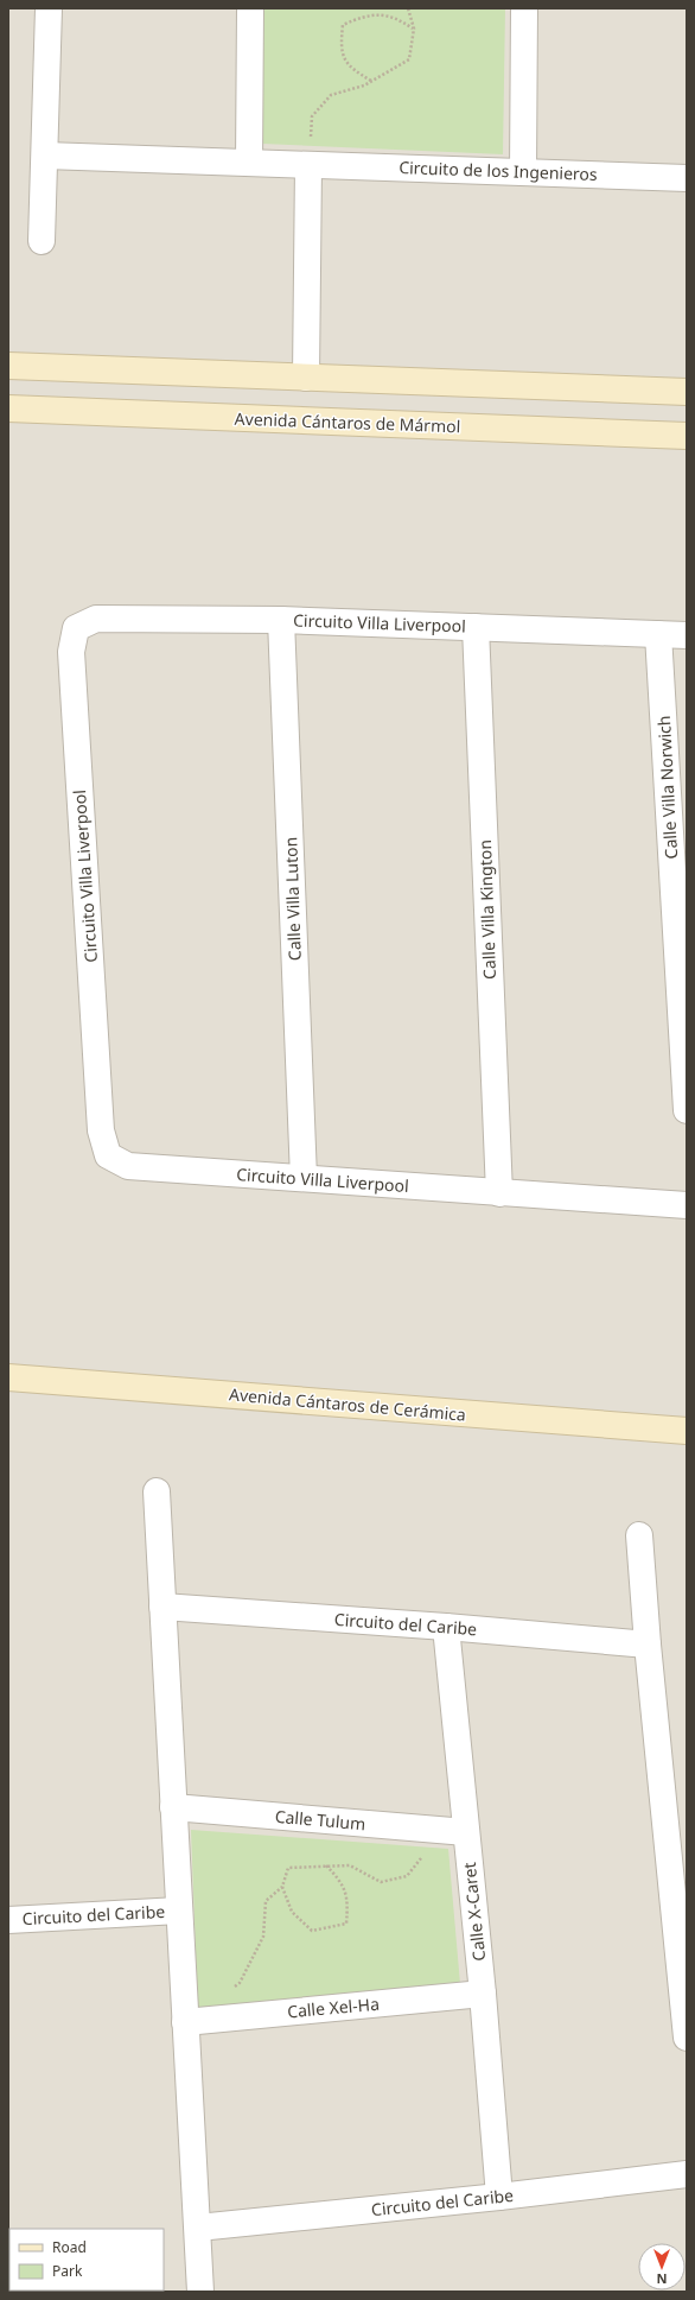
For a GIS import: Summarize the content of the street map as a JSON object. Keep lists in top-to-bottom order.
{
  "streets": {
    "street": [
      "Circuito de los Ingenieros",
      "Avenida Cántaros de Mármol",
      "Circuito Villa Liverpool",
      "Calle Villa Norwich",
      "Calle Villa Luton",
      "Calle Villa Kington",
      "Avenida Cántaros de Cerámica",
      "Circuito del Caribe",
      "Calle Tulum",
      "Calle X-Caret",
      "Calle Xel-Ha"
    ]
  },
  "crossings": [
    ["Circuito Villa Liverpool", "Calle Villa Norwich"],
    ["Circuito Villa Liverpool", "Calle Villa Luton"],
    ["Circuito Villa Liverpool", "Calle Villa Kington"],
    ["Circuito del Caribe", "Calle Tulum"],
    ["Circuito del Caribe", "Calle X-Caret"],
    ["Circuito del Caribe", "Calle Xel-Ha"],
    ["Calle Tulum", "Calle X-Caret"],
    ["Calle X-Caret", "Calle Xel-Ha"]
  ],
  "legend": ["Road", "Park"],
  "north": "bottom"
}
